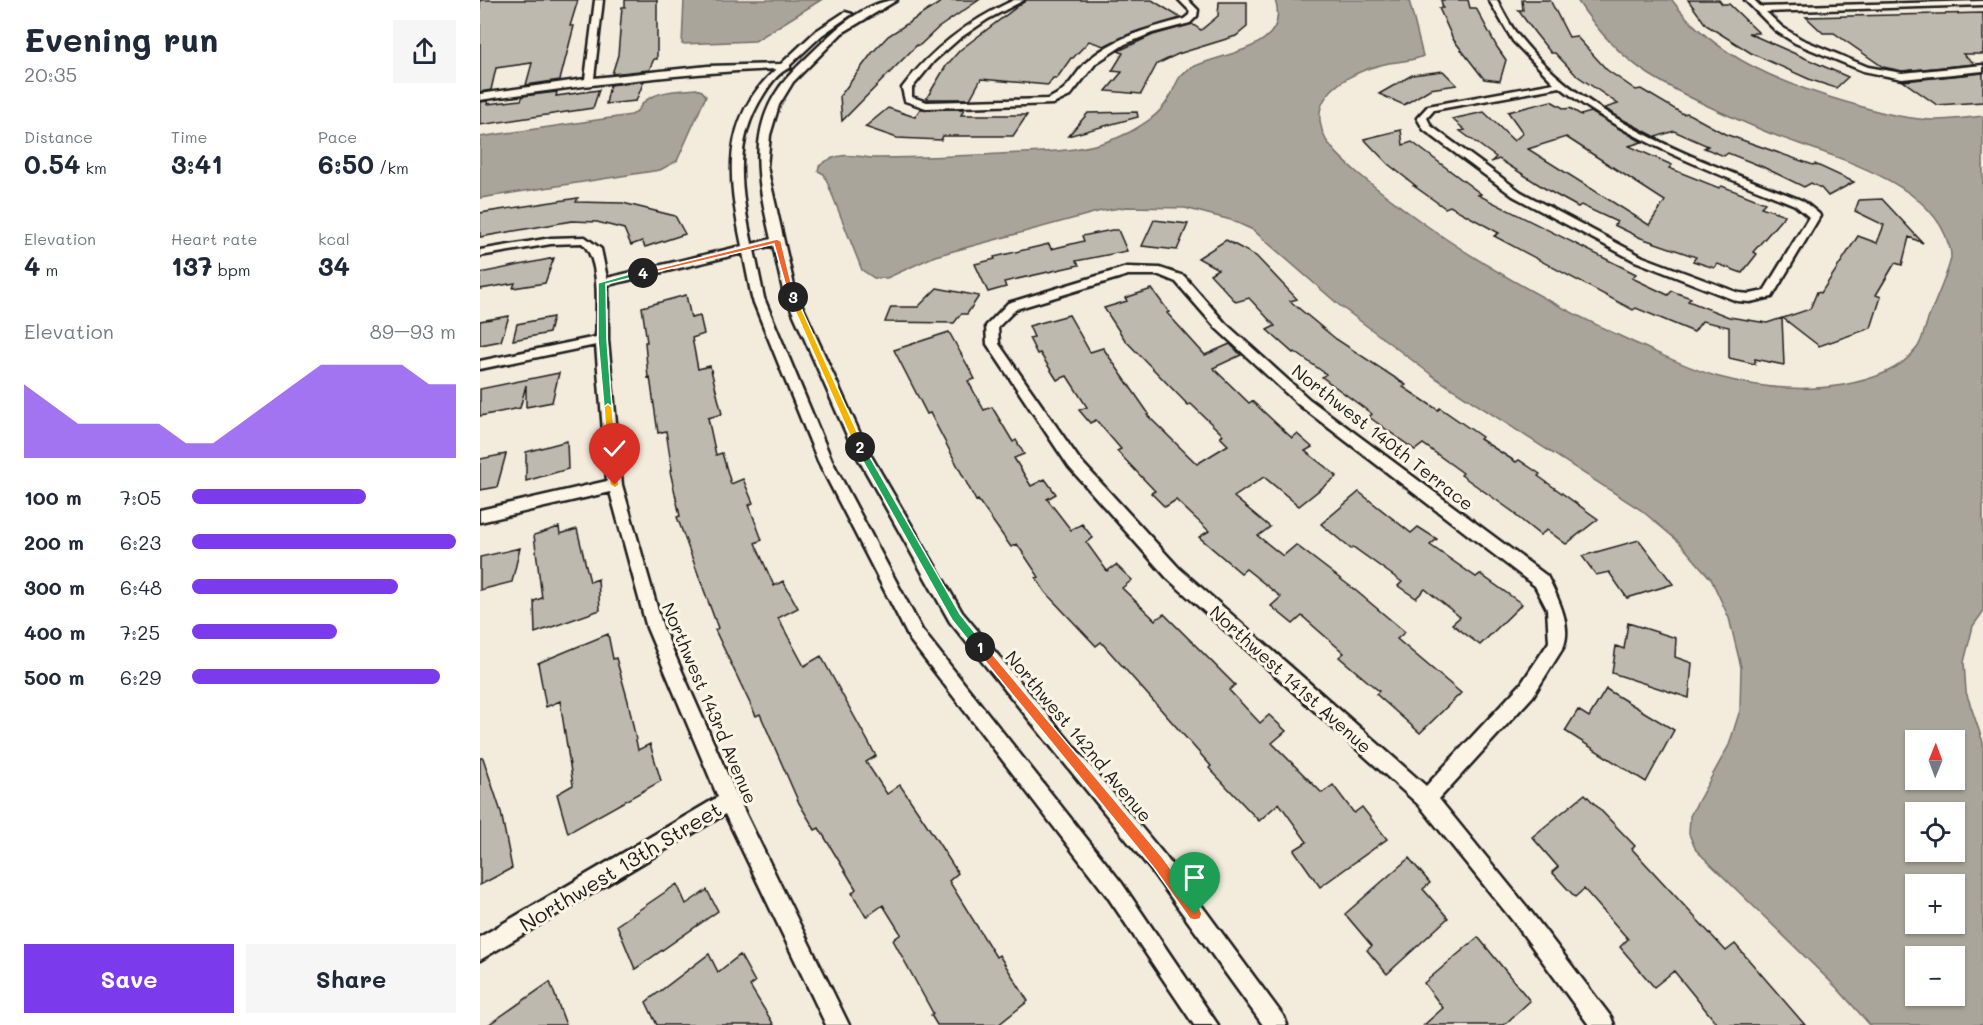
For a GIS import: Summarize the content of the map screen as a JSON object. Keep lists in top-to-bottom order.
{
  "streets": {
    "street": [
      "Northwest 140th Terrace",
      "Northwest 141st Avenue",
      "Northwest 143rd Avenue",
      "Northwest 142nd Avenue",
      "Northwest 13th Street"
    ]
  },
  "crossings": [
    ["Northwest 140th Terrace", "Northwest 141st Avenue"],
    ["Northwest 143rd Avenue", "Northwest 13th Street"]
  ],
  "north": "top",
  "page": {
    "heading": ["Evening run", "20:35"],
    "stats": [
      ["Distance", "0.54 km"],
      ["Time", "3:41"],
      ["Pace", "6:50 /km"],
      ["Elevation", "4 m"],
      ["Heart rate", "137 bpm"],
      ["kcal", "34"]
    ],
    "pins": [
      "4",
      "3",
      "2",
      "1"
    ],
    "chart": ["Elevation", "89–93 m"],
    "list": [
      {
        "name": "100 m",
        "note": "7:05"
      },
      {
        "name": "200 m",
        "note": "6:23"
      },
      {
        "name": "300 m",
        "note": "6:48"
      },
      {
        "name": "400 m",
        "note": "7:25"
      },
      {
        "name": "500 m",
        "note": "6:29"
      }
    ],
    "map_buttons": ["+", "−"],
    "buttons": ["Save", "Share"]
  }
}
